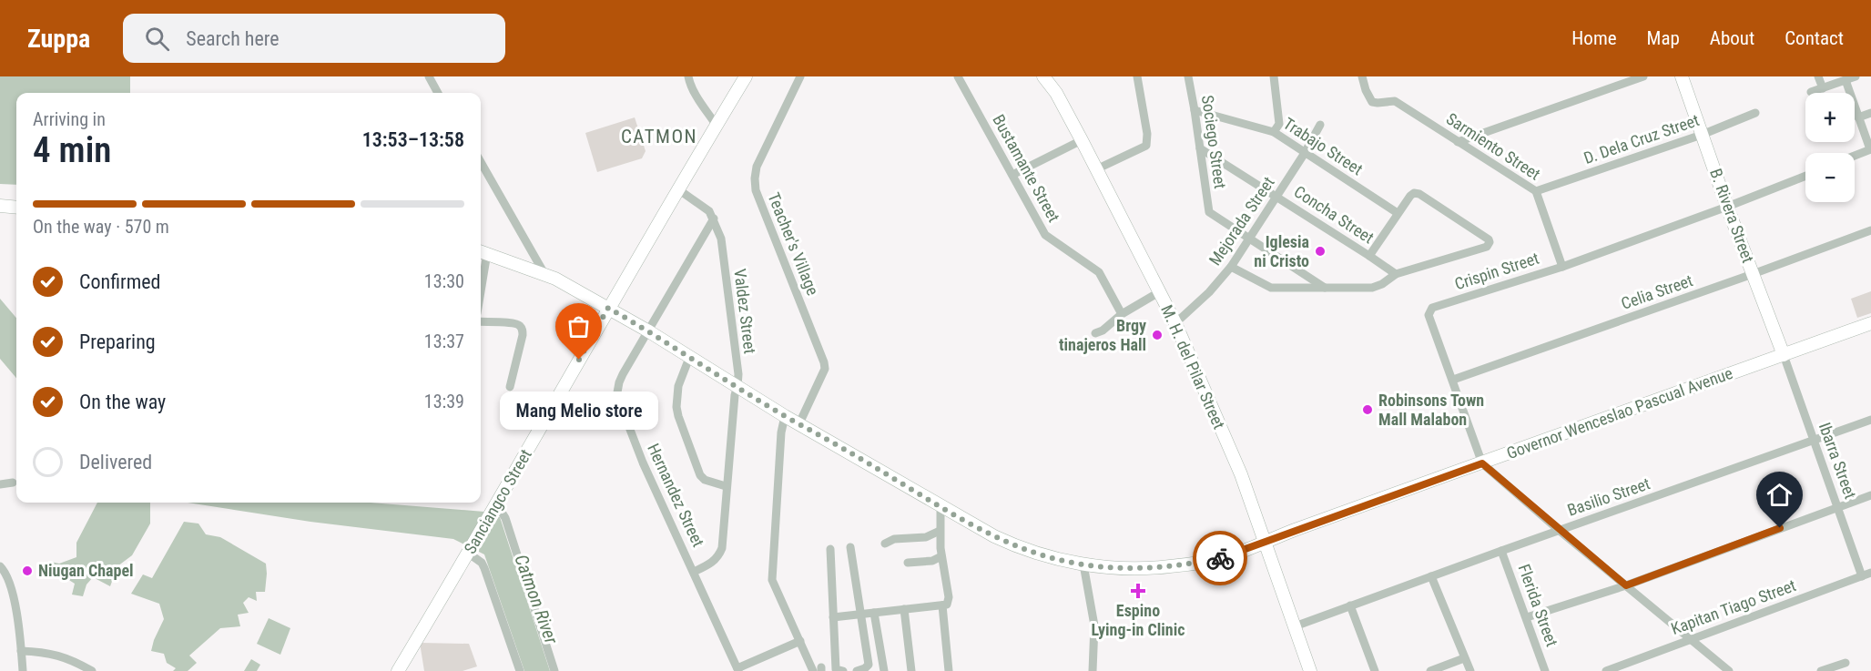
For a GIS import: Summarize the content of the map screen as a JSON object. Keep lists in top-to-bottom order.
{
  "streets": {
    "main road": [
      "B. Rivera Street",
      "M. H. del Pilar Street",
      "Governor Wenceslao Pascual Avenue",
      "Sanciangco Street"
    ],
    "street": [
      "D. Dela Cruz Street",
      "Sociego Street",
      "Trabajo Street",
      "Sarmiento Street",
      "Bustamante Street",
      "Concha Street",
      "Mejorada Street",
      "Teacher's Village",
      "Crispin Street",
      "Celia Street",
      "Valdez Street",
      "Ibarra Street",
      "Hernandez Street",
      "Basilio Street",
      "Flerida Street",
      "Kapitan Tiago Street"
    ]
  },
  "crossings": [
    ["D. Dela Cruz Street", "Sarmiento Street"],
    ["D. Dela Cruz Street", "B. Rivera Street"],
    ["Sociego Street", "Trabajo Street"],
    ["Sociego Street", "Concha Street"],
    ["Sociego Street", "Mejorada Street"],
    ["Trabajo Street", "Mejorada Street"],
    ["Sarmiento Street", "Crispin Street"],
    ["Concha Street", "Mejorada Street"],
    ["B. Rivera Street", "Crispin Street"],
    ["B. Rivera Street", "Celia Street"],
    ["B. Rivera Street", "Governor Wenceslao Pascual Avenue"],
    ["B. Rivera Street", "Ibarra Street"],
    ["Mejorada Street", "M. H. del Pilar Street"],
    ["Teacher's Village", "Governor Wenceslao Pascual Avenue"],
    ["Crispin Street", "Celia Street"],
    ["Crispin Street", "Governor Wenceslao Pascual Avenue"],
    ["Valdez Street", "Governor Wenceslao Pascual Avenue"],
    ["Valdez Street", "Hernandez Street"],
    ["M. H. del Pilar Street", "Governor Wenceslao Pascual Avenue"],
    ["M. H. del Pilar Street", "Basilio Street"],
    ["Governor Wenceslao Pascual Avenue", "Ibarra Street"],
    ["Governor Wenceslao Pascual Avenue", "Hernandez Street"],
    ["Governor Wenceslao Pascual Avenue", "Sanciangco Street"],
    ["Ibarra Street", "Basilio Street"],
    ["Ibarra Street", "Kapitan Tiago Street"],
    ["Basilio Street", "Flerida Street"]
  ],
  "districts": ["CATMON"],
  "water": ["Catmon River"],
  "places": {
    "other": [
      "Iglesia ni Cristo",
      "Brgy tinajeros Hall",
      "Mang Melio store",
      "Robinsons Town Mall Malabon",
      "Niugan Chapel"
    ],
    "health": ["Espino Lying-in Clinic"]
  },
  "page": {
    "header": "Zuppa",
    "search": "Search here",
    "nav": [
      "Home",
      "Map",
      "About",
      "Contact"
    ],
    "map_buttons": ["+", "−"],
    "heading": ["4 min", "Arriving in", "13:53–13:58"],
    "bar": "On the way · 570 m",
    "list": [
      ["Confirmed", "13:30"],
      ["Preparing", "13:37"],
      ["On the way", "13:39"],
      "Delivered"
    ],
    "bubble": "Mang Melio store"
  }
}
